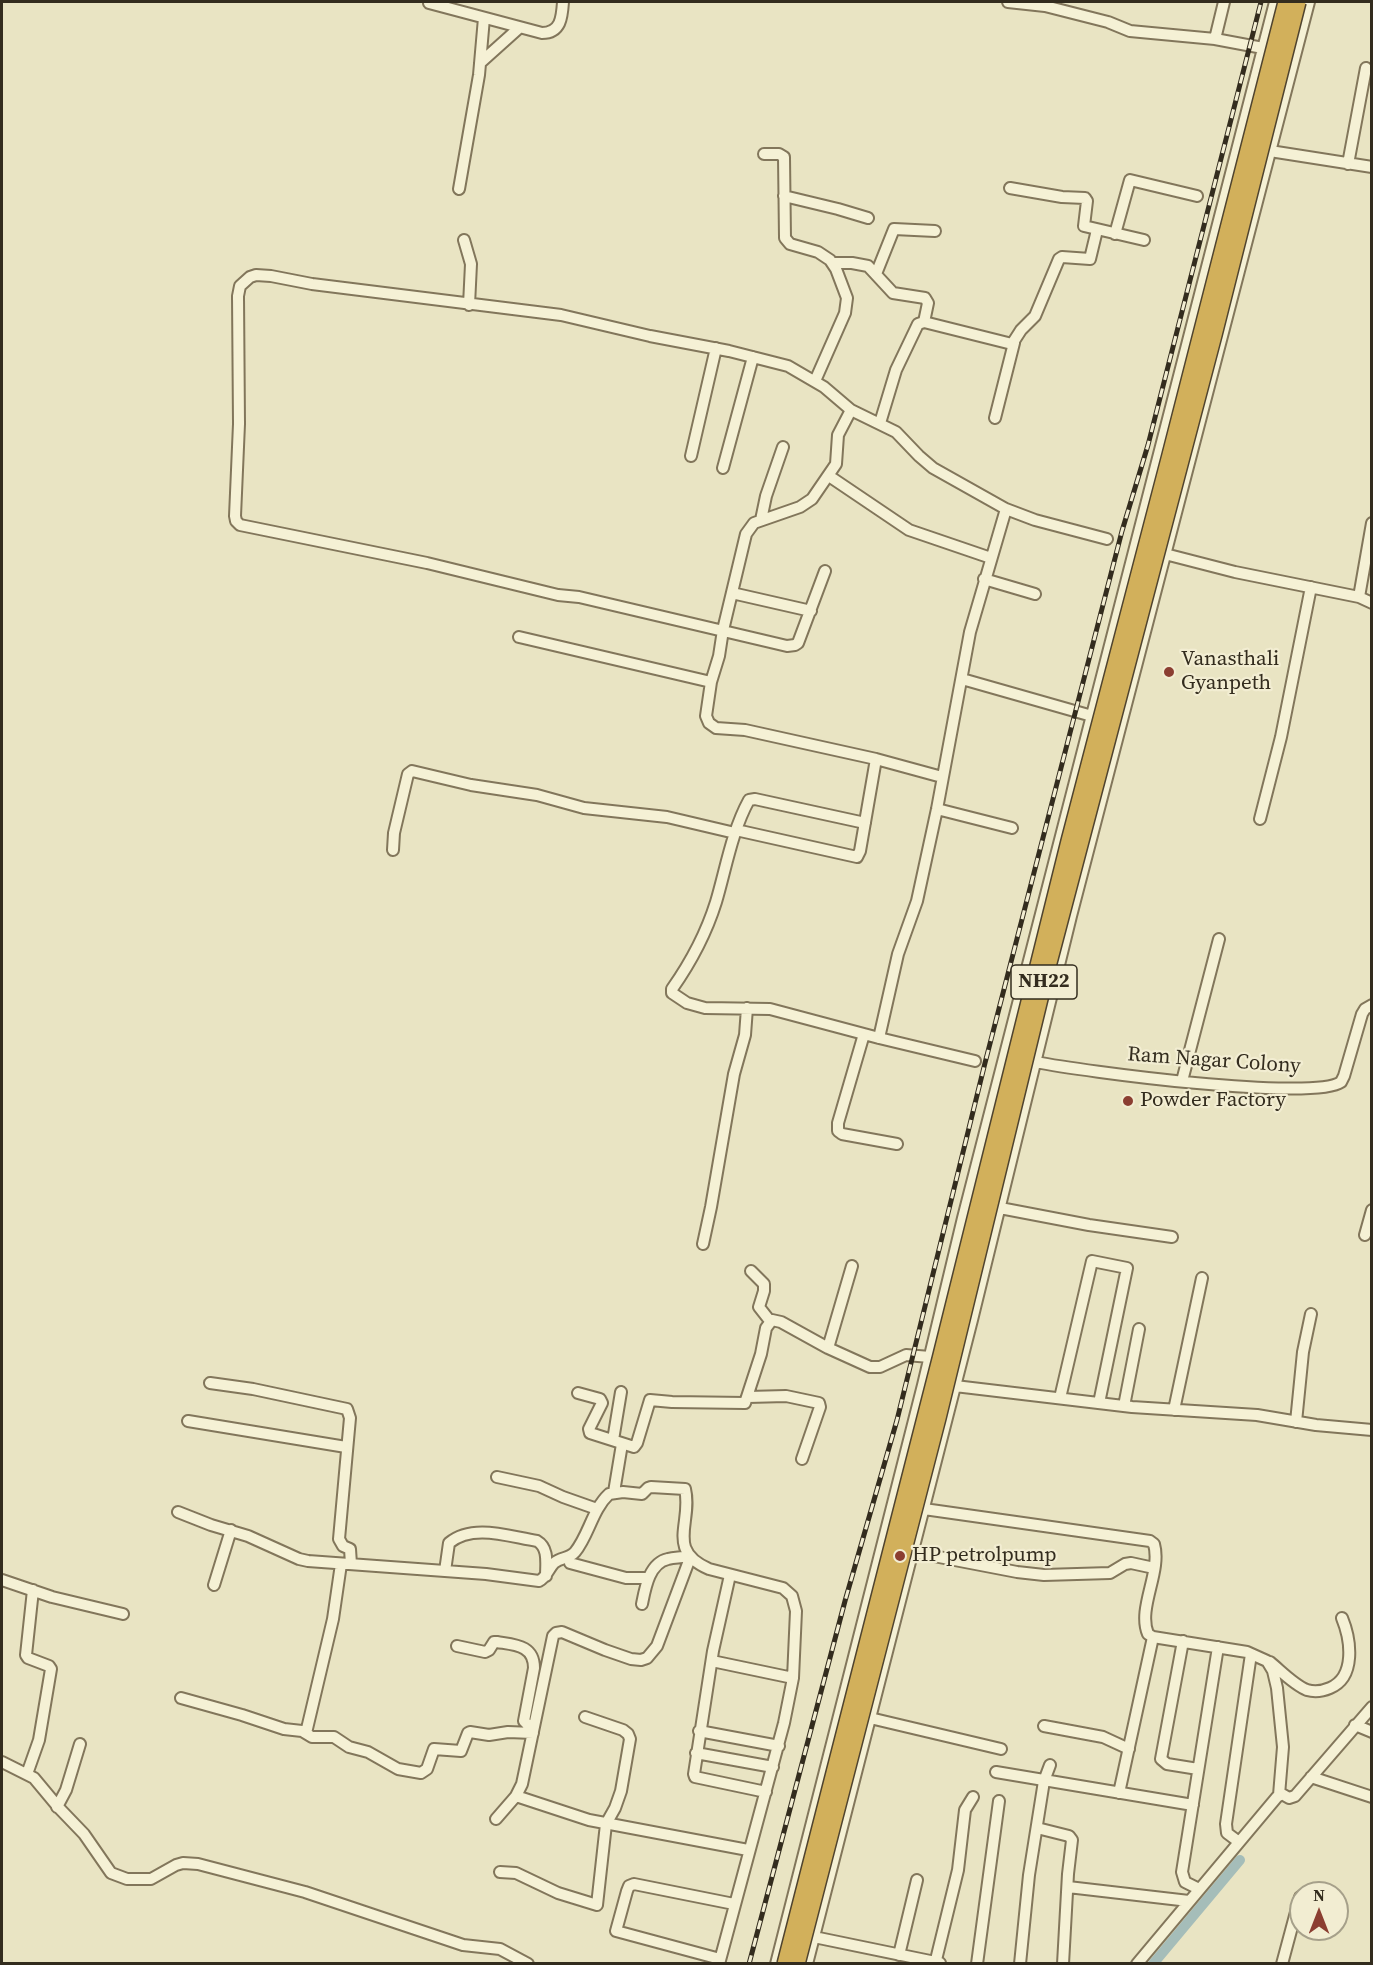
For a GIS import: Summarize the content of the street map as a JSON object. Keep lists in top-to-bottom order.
{
  "streets": {
    "highway": ["NH22"],
    "street": ["Ram Nagar Colony"]
  },
  "places": ["Vanasthali Gyanpeth", "Powder Factory", "HP petrolpump"],
  "north": "top"
}
